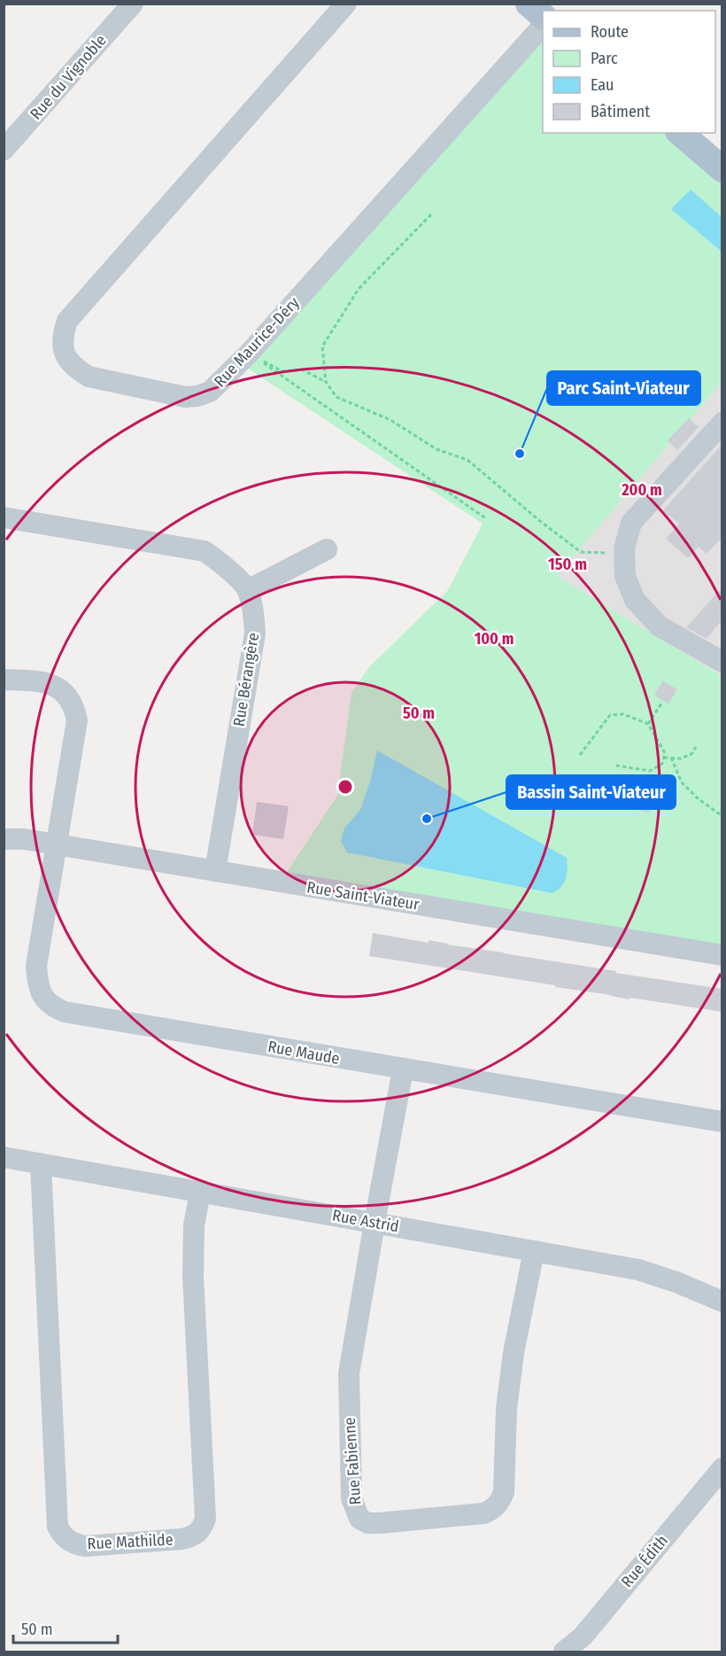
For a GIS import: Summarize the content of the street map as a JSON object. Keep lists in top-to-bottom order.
{
  "streets": {
    "street": [
      "Rue du Vignoble",
      "Rue Maurice-Déry",
      "Rue Bérangère",
      "Rue Saint-Viateur",
      "Rue Maude",
      "Rue Astrid",
      "Rue Fabienne",
      "Rue Mathilde",
      "Rue Édith"
    ]
  },
  "crossings": [
    ["Rue Bérangère", "Rue Saint-Viateur"],
    ["Rue Saint-Viateur", "Rue Maude"],
    ["Rue Maude", "Rue Fabienne"],
    ["Rue Astrid", "Rue Fabienne"],
    ["Rue Astrid", "Rue Mathilde"]
  ],
  "places": ["Parc Saint-Viateur", "Bassin Saint-Viateur"],
  "legend": [
    "Route",
    "Parc",
    "Eau",
    "Bâtiment"
  ],
  "scale_bar": "50 m",
  "rings": [
    "200 m",
    "150 m",
    "100 m",
    "50 m"
  ]
}
